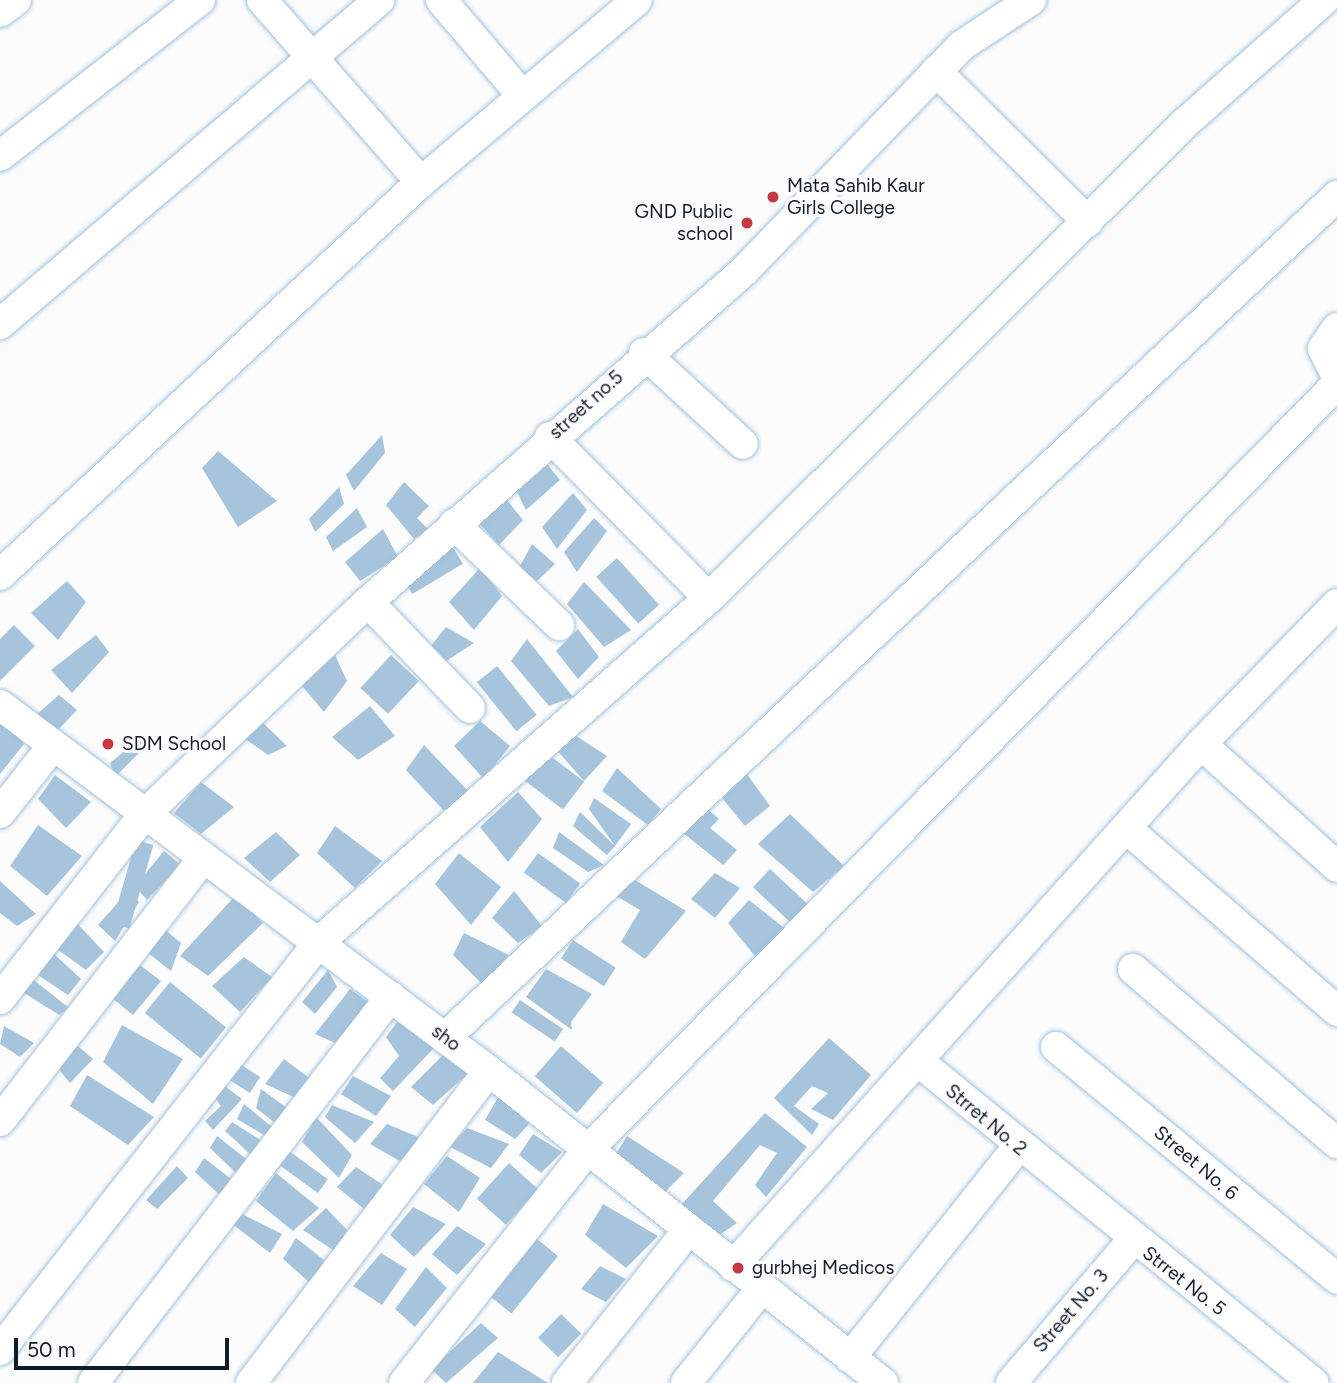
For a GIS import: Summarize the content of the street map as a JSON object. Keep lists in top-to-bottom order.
{
  "streets": {
    "street": [
      "street no.5",
      "sho",
      "Strret No. 2",
      "Street No. 6",
      "Strret No. 5",
      "Street No. 3"
    ]
  },
  "crossings": [
    ["street no.5", "sho"],
    ["Strret No. 2", "Strret No. 5"],
    ["Strret No. 5", "Street No. 3"]
  ],
  "places": [
    "Mata Sahib Kaur Girls College",
    "GND Public school",
    "SDM School",
    "gurbhej Medicos"
  ],
  "scale_bar": "50 m"
}
